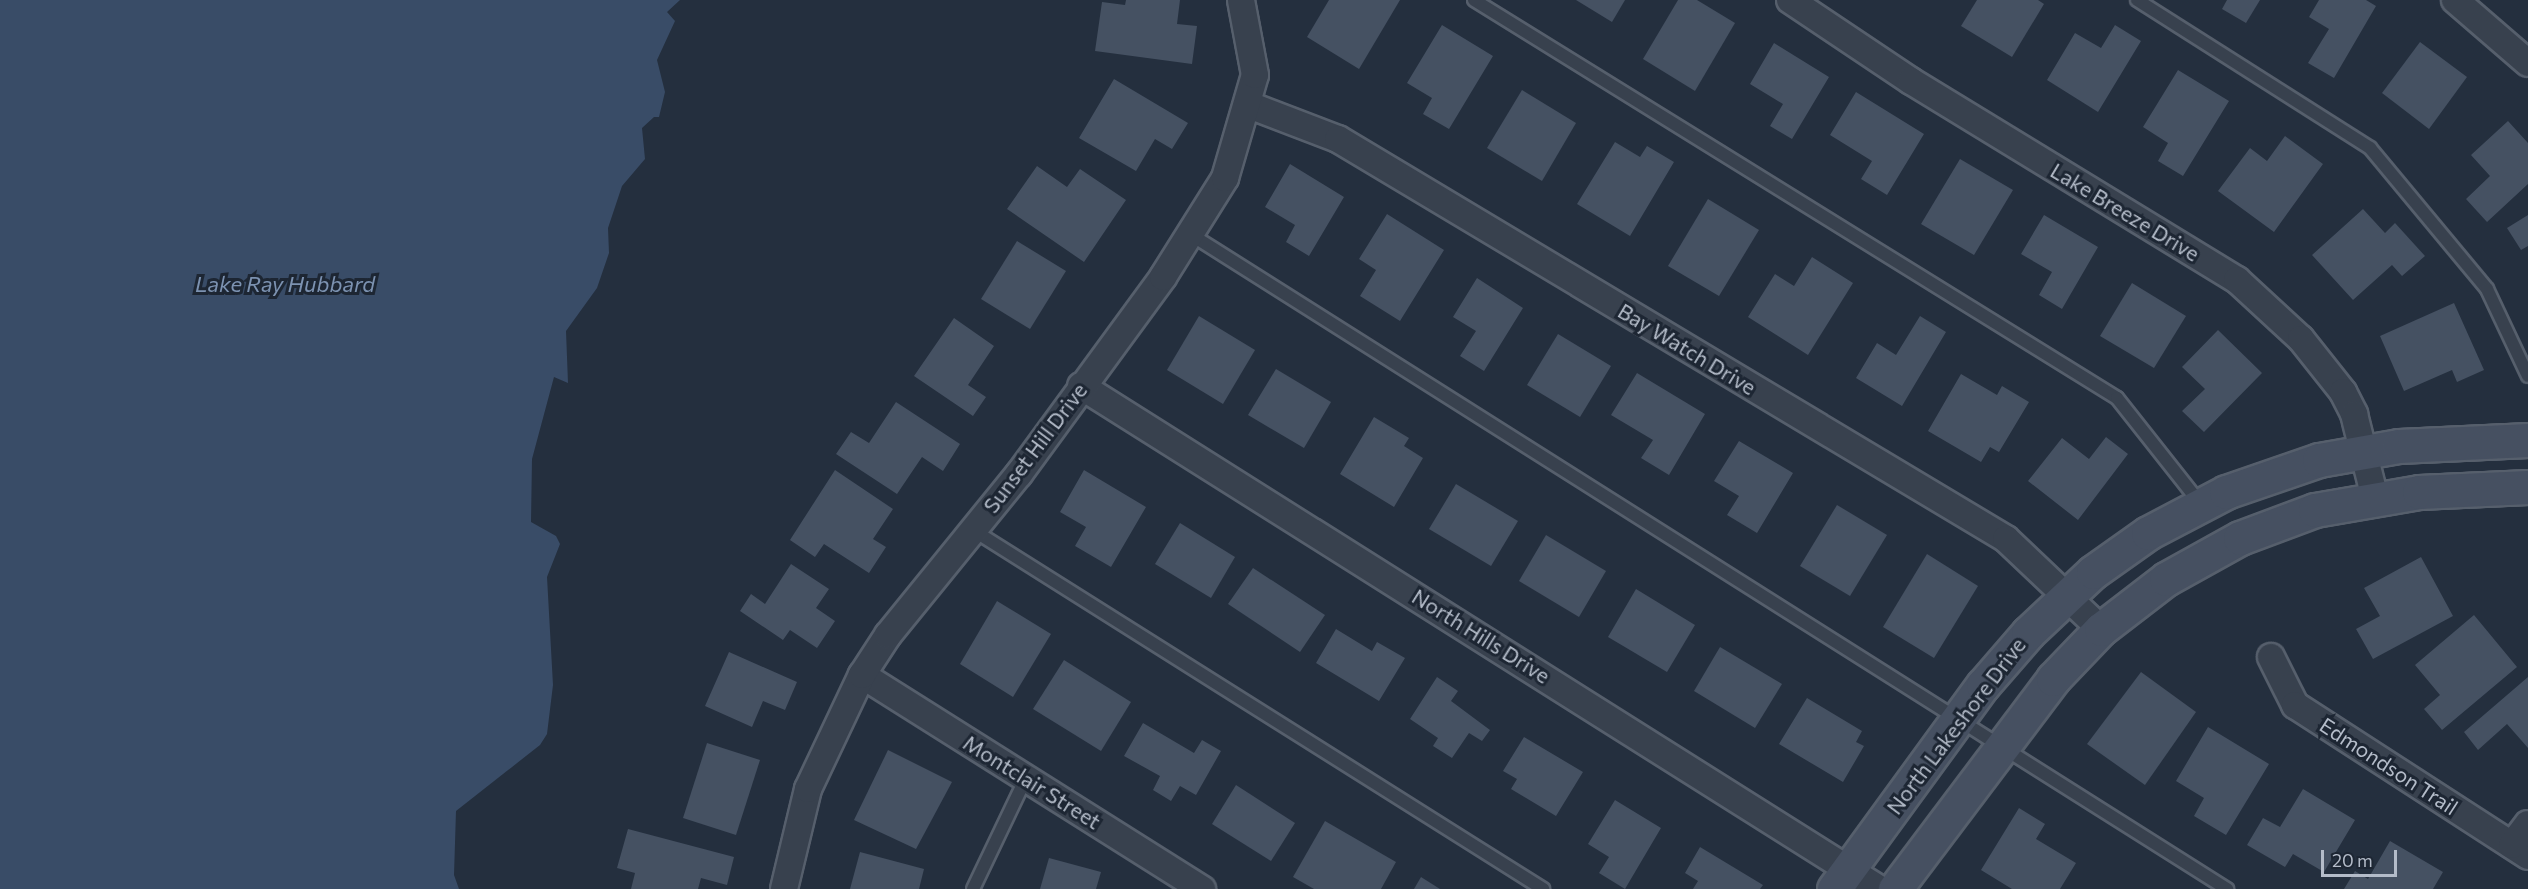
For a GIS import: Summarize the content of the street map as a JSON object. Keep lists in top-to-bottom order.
{
  "streets": {
    "main road": ["North Lakeshore Drive"],
    "street": [
      "Lake Breeze Drive",
      "Bay Watch Drive",
      "Sunset Hill Drive",
      "North Hills Drive",
      "Edmondson Trail",
      "Montclair Street"
    ]
  },
  "crossings": [
    ["Lake Breeze Drive", "North Lakeshore Drive"],
    ["Bay Watch Drive", "Sunset Hill Drive"],
    ["Bay Watch Drive", "North Lakeshore Drive"],
    ["Sunset Hill Drive", "North Hills Drive"],
    ["Sunset Hill Drive", "Montclair Street"],
    ["North Hills Drive", "North Lakeshore Drive"]
  ],
  "water": ["Lake Ray Hubbard"],
  "scale_bar": "20 m"
}
